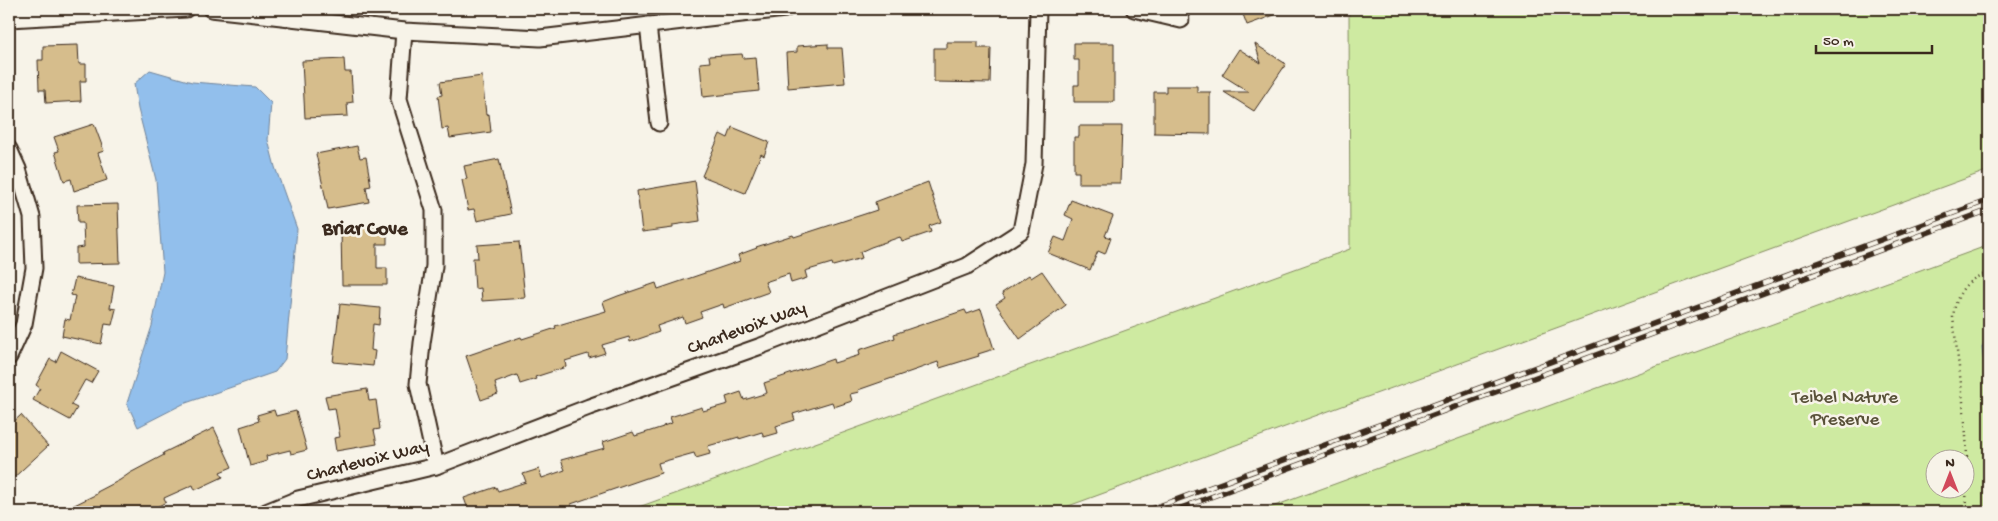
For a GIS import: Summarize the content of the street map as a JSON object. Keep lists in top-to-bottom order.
{
  "streets": {
    "street": ["Charlevoix Way"]
  },
  "districts": ["Briar Cove"],
  "parks": ["Teibel Nature Preserve"],
  "scale_bar": "50 m",
  "north": "top"
}
